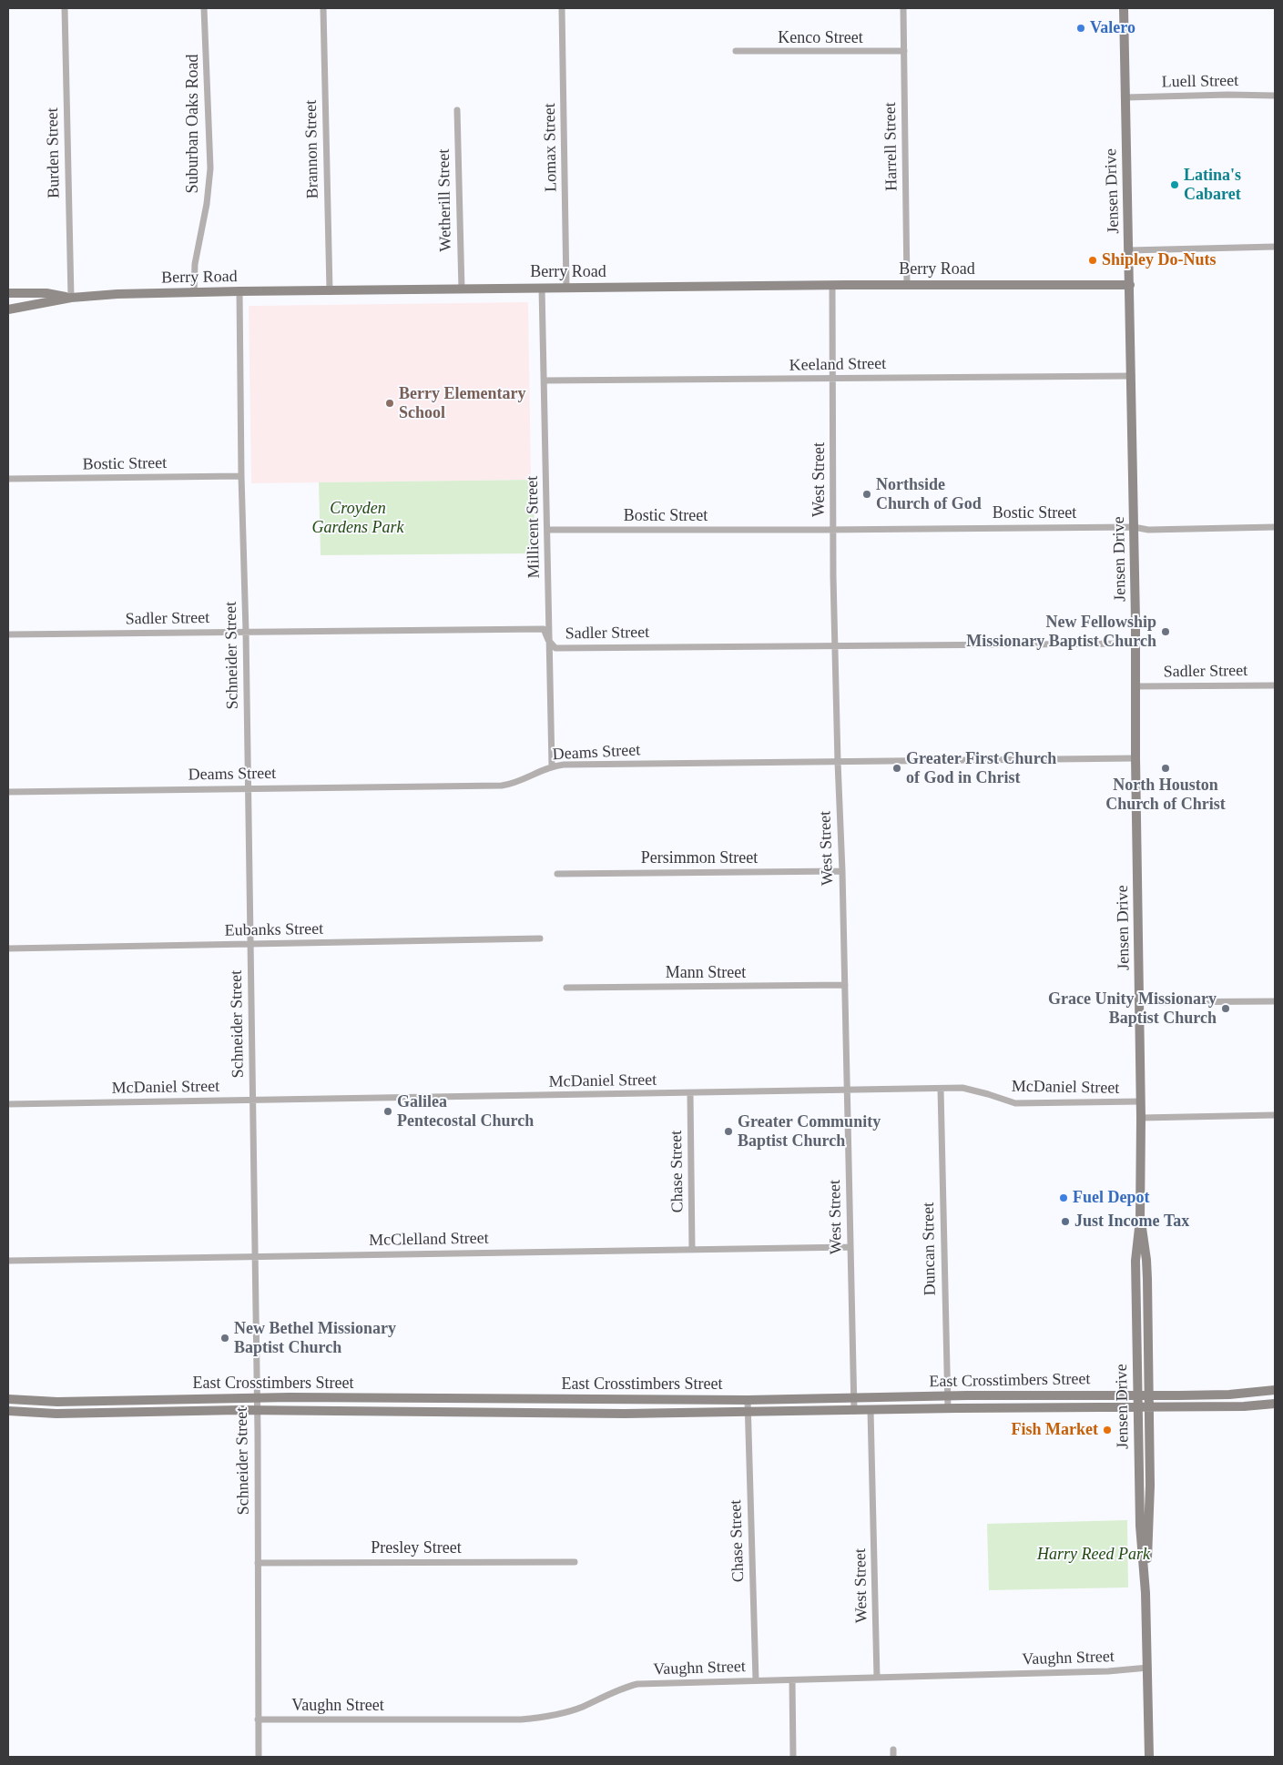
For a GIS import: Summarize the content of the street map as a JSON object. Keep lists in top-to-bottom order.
{
  "streets": {
    "main road": ["Jensen Drive", "Berry Road", "East Crosstimbers Street"],
    "street": [
      "Kenco Street",
      "Luell Street",
      "Suburban Oaks Road",
      "Harrell Street",
      "Lomax Street",
      "Brannon Street",
      "Burden Street",
      "Wetherill Street",
      "Keeland Street",
      "Bostic Street",
      "West Street",
      "Millicent Street",
      "Sadler Street",
      "Schneider Street",
      "Deams Street",
      "Persimmon Street",
      "Eubanks Street",
      "Mann Street",
      "McDaniel Street",
      "Chase Street",
      "McClelland Street",
      "Duncan Street",
      "Presley Street",
      "Vaughn Street"
    ]
  },
  "crossings": [
    ["Kenco Street", "Harrell Street"],
    ["Luell Street", "Jensen Drive"],
    ["Suburban Oaks Road", "Berry Road"],
    ["Harrell Street", "Berry Road"],
    ["Lomax Street", "Berry Road"],
    ["Brannon Street", "Berry Road"],
    ["Burden Street", "Berry Road"],
    ["Jensen Drive", "Berry Road"],
    ["Jensen Drive", "Keeland Street"],
    ["Jensen Drive", "Bostic Street"],
    ["Jensen Drive", "Sadler Street"],
    ["Jensen Drive", "Deams Street"],
    ["Jensen Drive", "McDaniel Street"],
    ["Jensen Drive", "East Crosstimbers Street"],
    ["Jensen Drive", "Vaughn Street"],
    ["Wetherill Street", "Berry Road"],
    ["Berry Road", "West Street"],
    ["Berry Road", "Millicent Street"],
    ["Berry Road", "Schneider Street"],
    ["Keeland Street", "West Street"],
    ["Keeland Street", "Millicent Street"],
    ["Bostic Street", "West Street"],
    ["Bostic Street", "Millicent Street"],
    ["Bostic Street", "Schneider Street"],
    ["West Street", "Sadler Street"],
    ["West Street", "Deams Street"],
    ["West Street", "Persimmon Street"],
    ["West Street", "Mann Street"],
    ["West Street", "McDaniel Street"],
    ["West Street", "McClelland Street"],
    ["West Street", "East Crosstimbers Street"],
    ["West Street", "Vaughn Street"],
    ["Millicent Street", "Sadler Street"],
    ["Millicent Street", "Deams Street"],
    ["Sadler Street", "Schneider Street"],
    ["Schneider Street", "Deams Street"],
    ["Schneider Street", "Eubanks Street"],
    ["Schneider Street", "McDaniel Street"],
    ["Schneider Street", "McClelland Street"],
    ["Schneider Street", "East Crosstimbers Street"],
    ["Schneider Street", "Presley Street"],
    ["Schneider Street", "Vaughn Street"],
    ["McDaniel Street", "Chase Street"],
    ["McDaniel Street", "Duncan Street"],
    ["Chase Street", "McClelland Street"],
    ["Chase Street", "East Crosstimbers Street"],
    ["Chase Street", "Vaughn Street"],
    ["Duncan Street", "East Crosstimbers Street"]
  ],
  "parks": ["Croyden Gardens Park", "Harry Reed Park"],
  "places": [
    "Valero",
    "Latina's Cabaret",
    "Shipley Do-Nuts",
    "Berry Elementary School",
    "Northside Church of God",
    "New Fellowship Missionary Baptist Church",
    "Greater First Church of God in Christ",
    "North Houston Church of Christ",
    "Grace Unity Missionary Baptist Church",
    "Galilea Pentecostal Church",
    "Greater Community Baptist Church",
    "Fuel Depot",
    "Just Income Tax",
    "New Bethel Missionary Baptist Church",
    "Fish Market"
  ]
}
